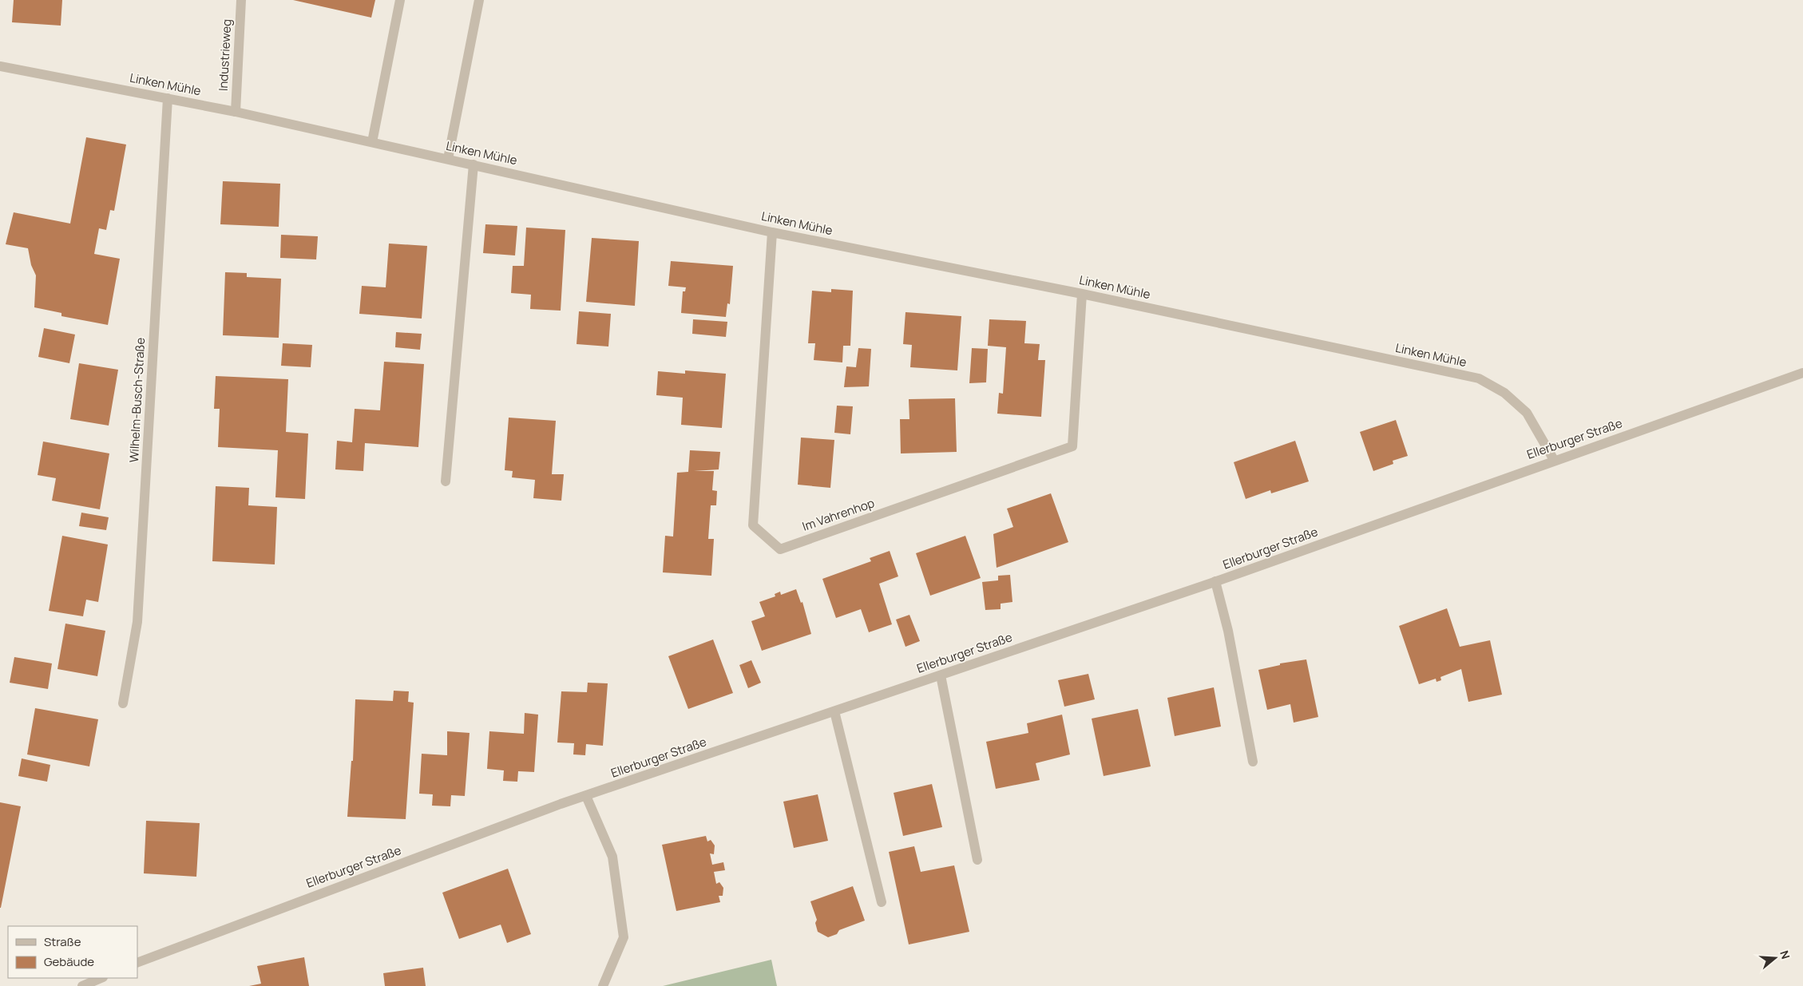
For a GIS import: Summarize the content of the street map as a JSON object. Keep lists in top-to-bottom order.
{
  "streets": {
    "street": [
      "Industrieweg",
      "Linken Mühle",
      "Wilhelm-Busch-Straße",
      "Ellerburger Straße",
      "Im Vahrenhop"
    ]
  },
  "crossings": [
    ["Industrieweg", "Linken Mühle"],
    ["Linken Mühle", "Wilhelm-Busch-Straße"],
    ["Linken Mühle", "Ellerburger Straße"],
    ["Linken Mühle", "Im Vahrenhop"]
  ],
  "legend": ["Straße", "Gebäude"],
  "north": "right"
}
